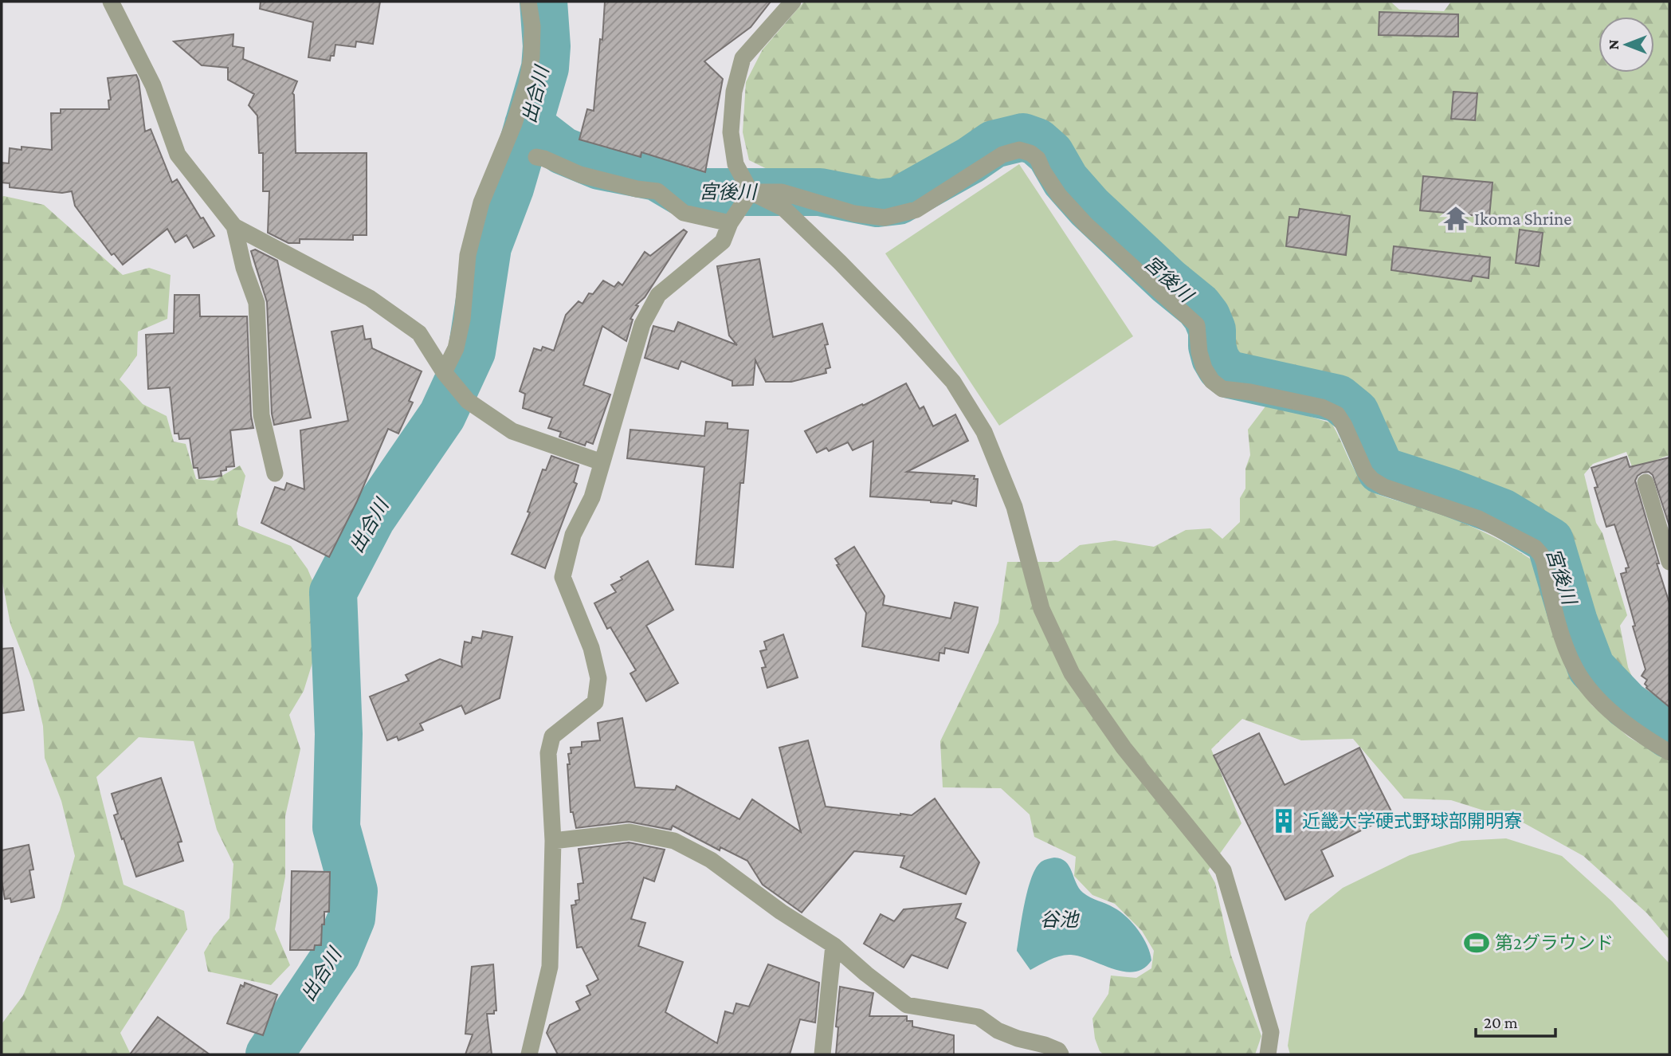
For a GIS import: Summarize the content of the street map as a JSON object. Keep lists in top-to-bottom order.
{
  "water": ["出合川", "宮後川", "谷池"],
  "places": {
    "temple": ["Ikoma Shrine"],
    "building": ["近畿大学硬式野球部開明寮"],
    "sports": ["第2グラウンド"]
  },
  "scale_bar": "20 m",
  "north": "left"
}
